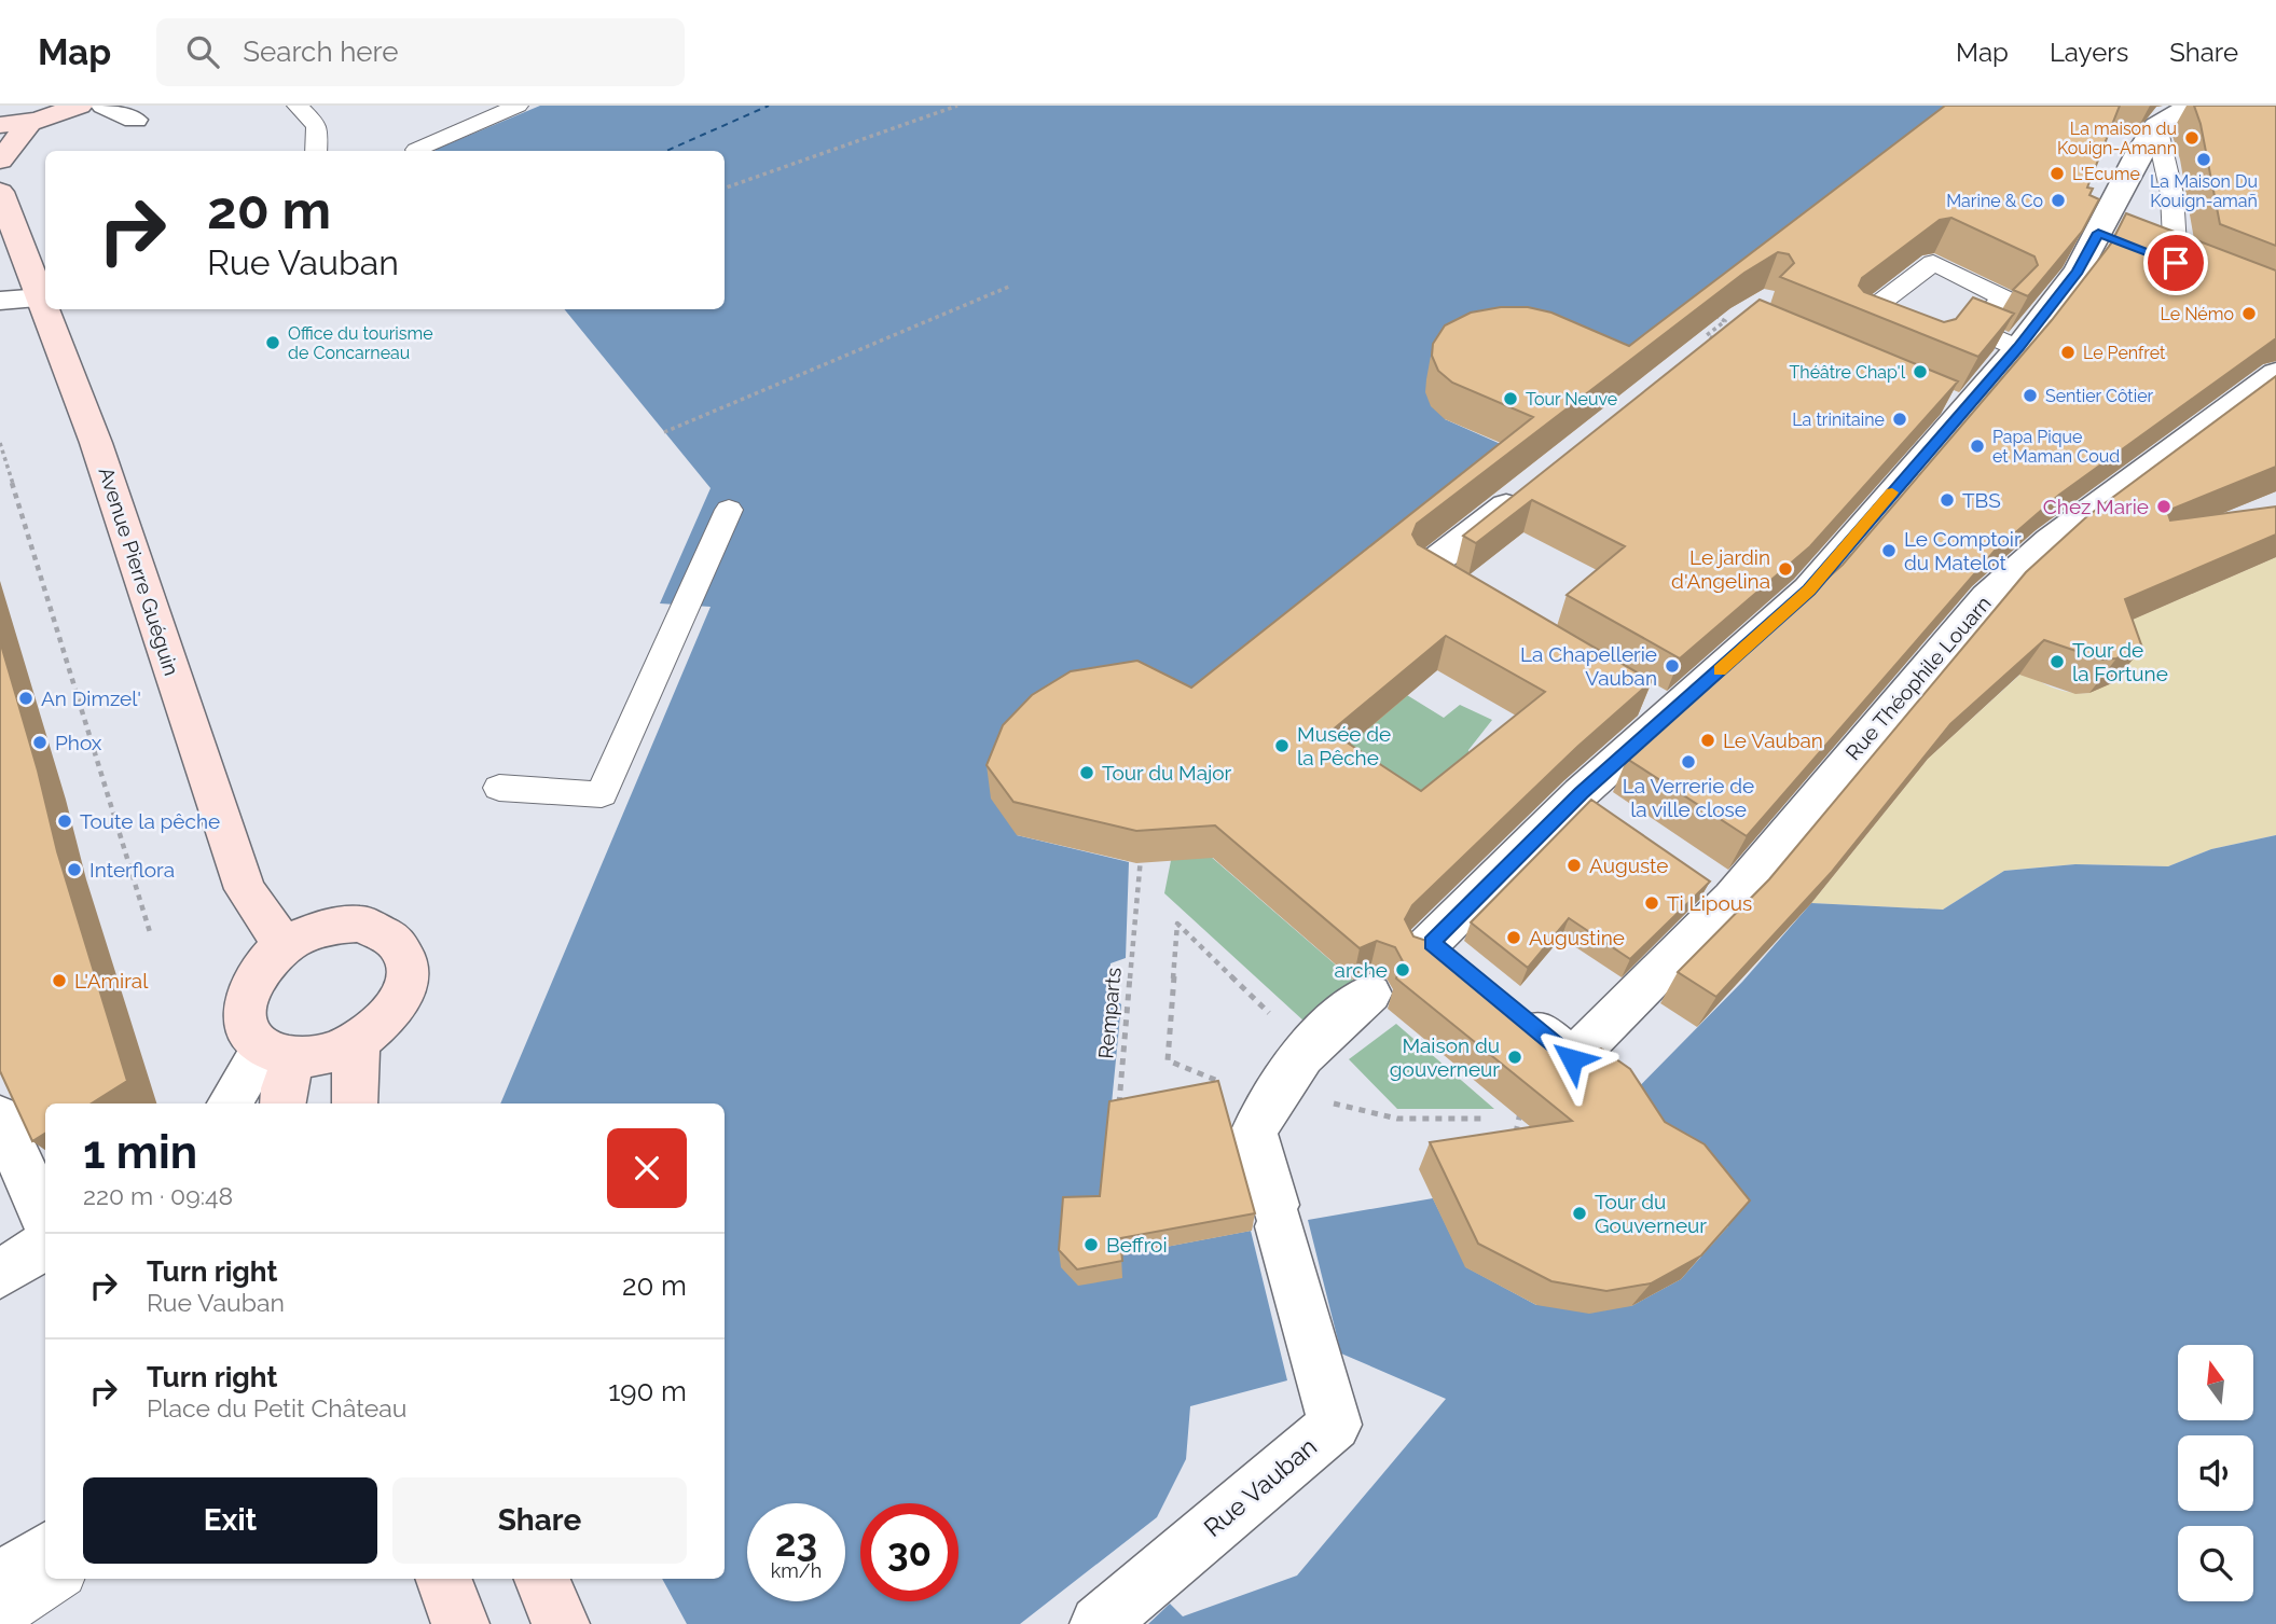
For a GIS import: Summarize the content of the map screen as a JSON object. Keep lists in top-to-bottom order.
{
  "streets": {
    "main road": ["Avenue Pierre Guéguin"],
    "street": ["Rue Théophile Louarn", "Rue Vauban"],
    "path": ["Remparts"]
  },
  "places": [
    "La maison du Kouign-Amann",
    "La Maison Du Kouign-amañ",
    "L'Ecume",
    "Marine & Co",
    "Le Némo",
    "Office du tourisme de Concarneau",
    "Le Penfret",
    "Théâtre Chap'l",
    "Sentier Côtier",
    "Tour Neuve",
    "La trinitaine",
    "Papa Pique et Maman Coud",
    "TBS",
    "Chez Marie",
    "Le Comptoir du Matelot",
    "Le jardin d'Angelina",
    "Tour de la Fortune",
    "La Chapellerie Vauban",
    "An Dimzel'",
    "Le Vauban",
    "Phox",
    "Musée de la Pêche",
    "La Verrerie de la ville close",
    "Tour du Major",
    "Toute la pêche",
    "Auguste",
    "Interflora",
    "Ti Lipous",
    "Augustine",
    "arche",
    "L'Amiral",
    "Maison du gouverneur",
    "Tour du Gouverneur",
    "Beffroi"
  ],
  "north": "top",
  "page": {
    "header": "Map",
    "search": "Search here",
    "nav": ["Map", "Layers", "Share"],
    "turn": ["20 m", "Rue Vauban"],
    "heading": ["1 min", "220 m · 09:48"],
    "list": [
      {
        "name": "Turn right",
        "note": "Rue Vauban",
        "value": "20 m"
      },
      {
        "name": "Turn right",
        "note": "Place du Petit Château",
        "value": "190 m"
      }
    ],
    "buttons": ["Exit", "Share"],
    "speed": "23 km/h",
    "limit": "30"
  }
}
